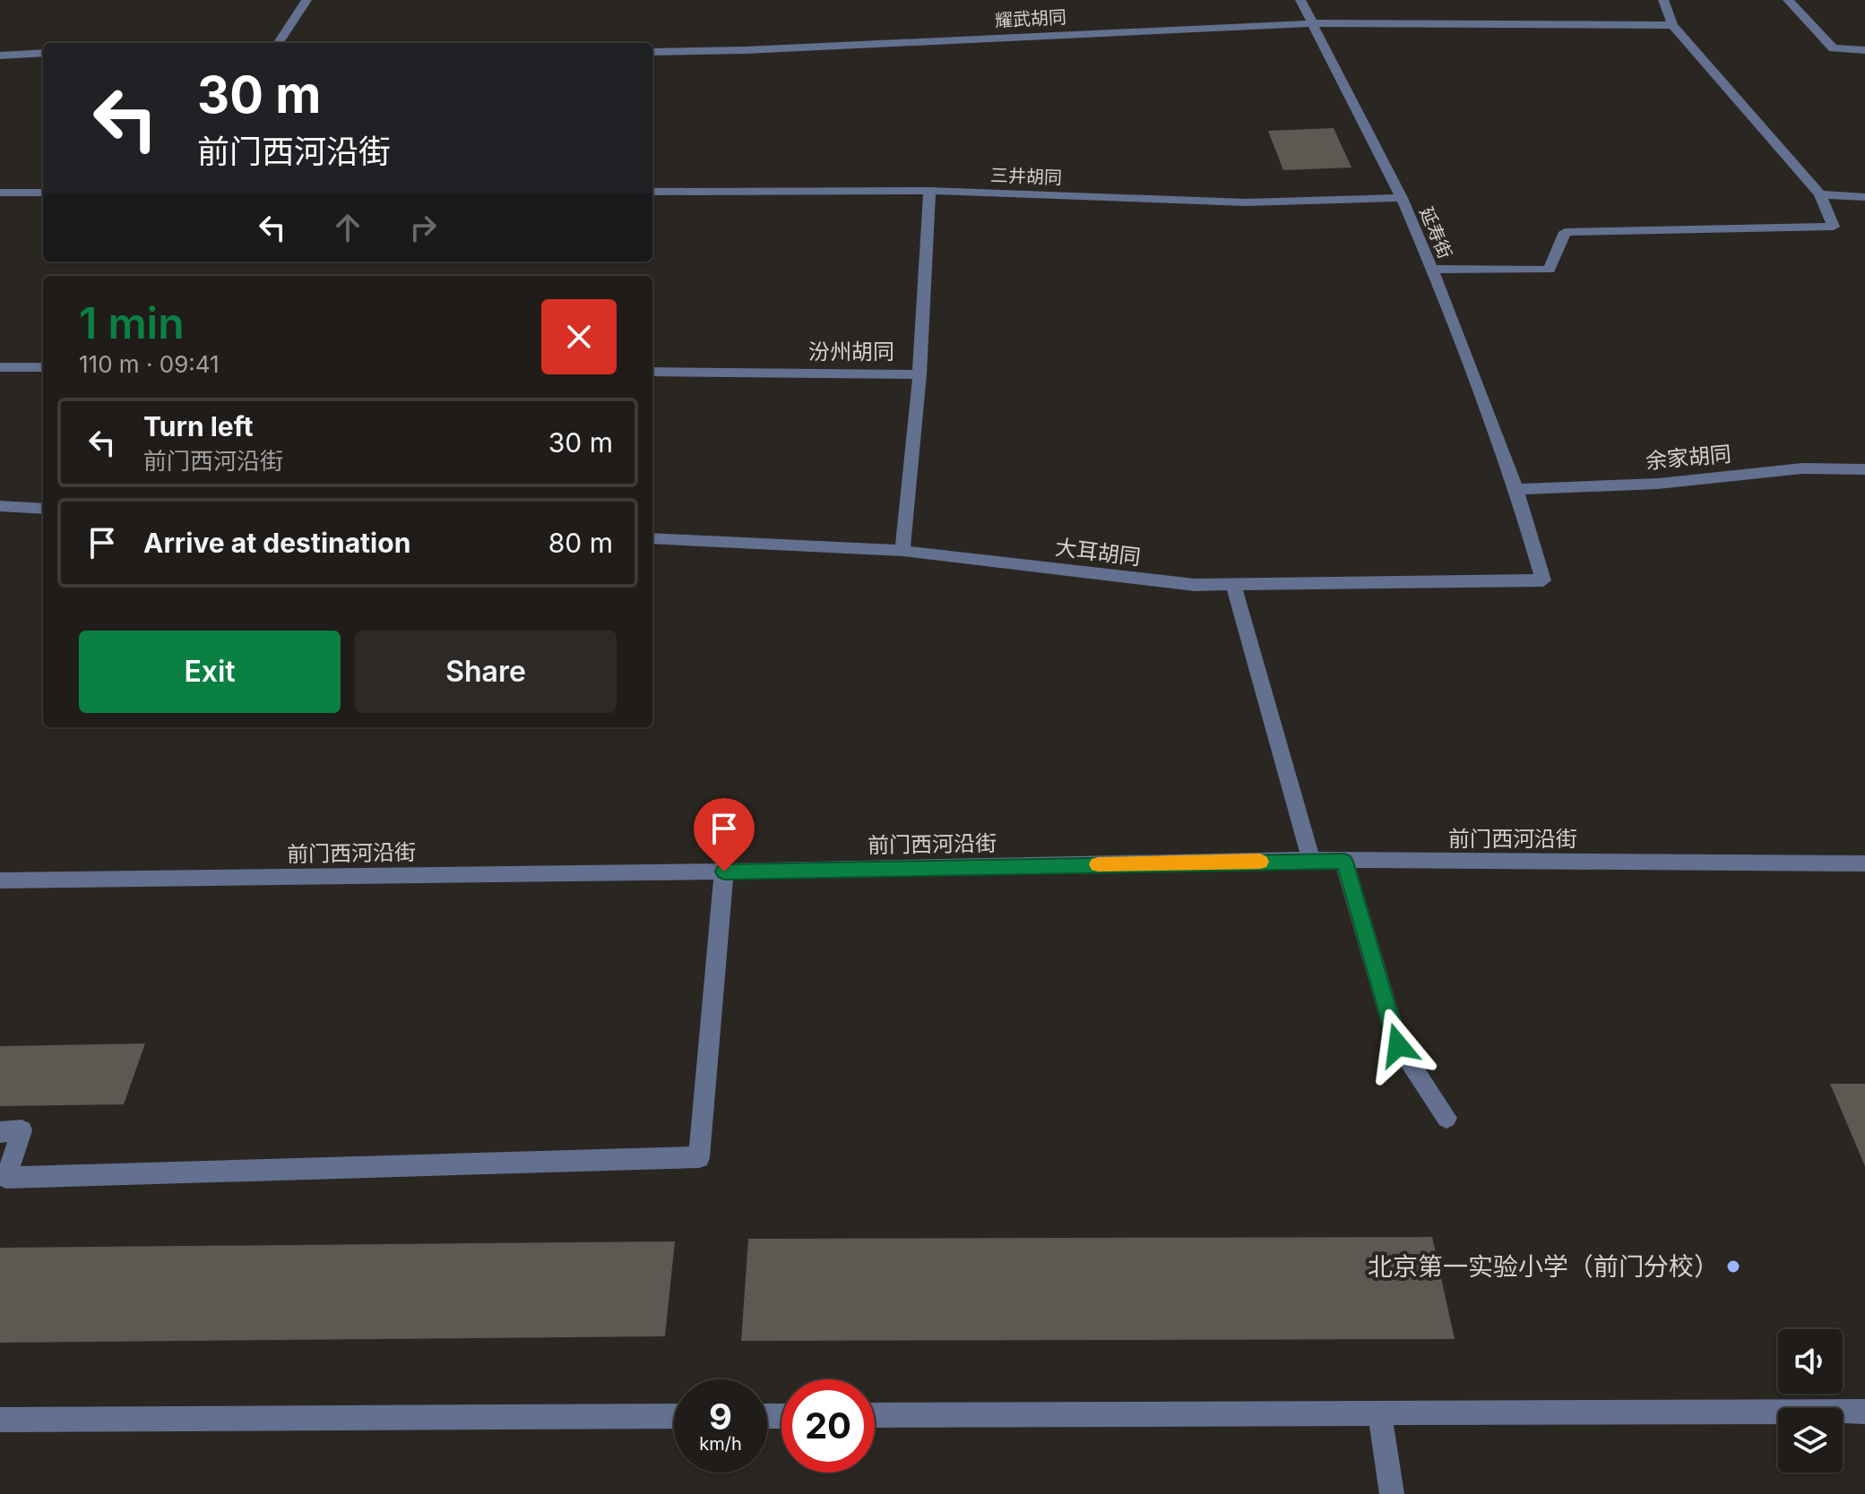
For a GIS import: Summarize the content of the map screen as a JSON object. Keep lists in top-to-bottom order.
{
  "streets": {
    "street": [
      "耀武胡同",
      "三井胡同",
      "延寿街",
      "汾州胡同",
      "余家胡同",
      "大耳胡同",
      "前门西河沿街"
    ]
  },
  "crossings": [
    ["耀武胡同", "延寿街"],
    ["三井胡同", "延寿街"],
    ["延寿街", "余家胡同"],
    ["延寿街", "大耳胡同"],
    ["汾州胡同", "大耳胡同"]
  ],
  "places": ["北京第一实验小学（前门分校）"],
  "page": {
    "turn": ["30 m", "前门西河沿街"],
    "heading": ["1 min", "110 m · 09:41"],
    "list": [
      {
        "name": "Turn left",
        "note": "前门西河沿街",
        "value": "30 m"
      },
      {
        "name": "Arrive at destination",
        "value": "80 m"
      }
    ],
    "buttons": ["Exit", "Share"],
    "speed": "9 km/h",
    "limit": "20"
  }
}
